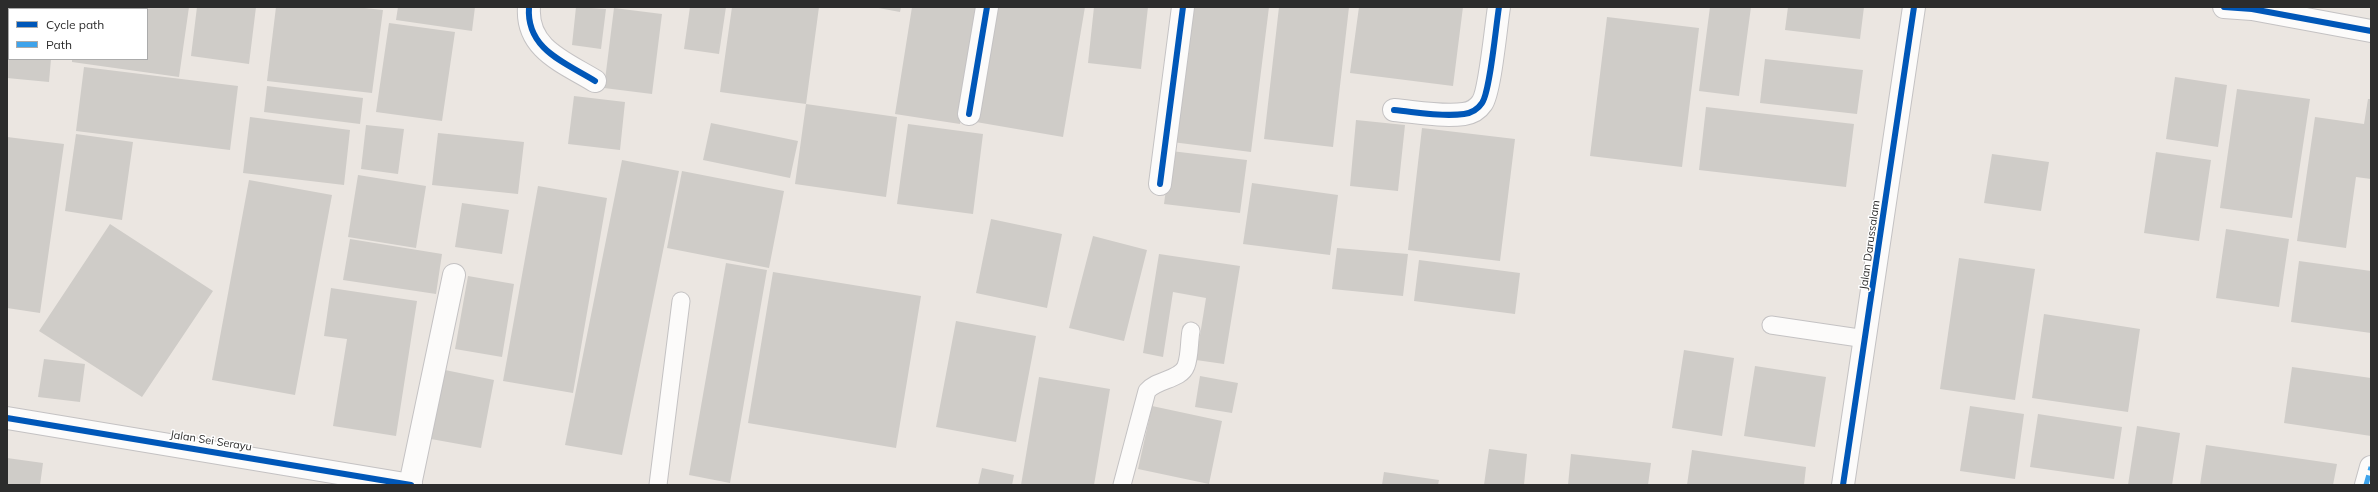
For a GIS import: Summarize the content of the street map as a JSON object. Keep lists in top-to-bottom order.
{
  "streets": {
    "street": ["Jalan Darussalam", "Jalan Sei Serayu"]
  },
  "legend": ["Cycle path", "Path"]
}
